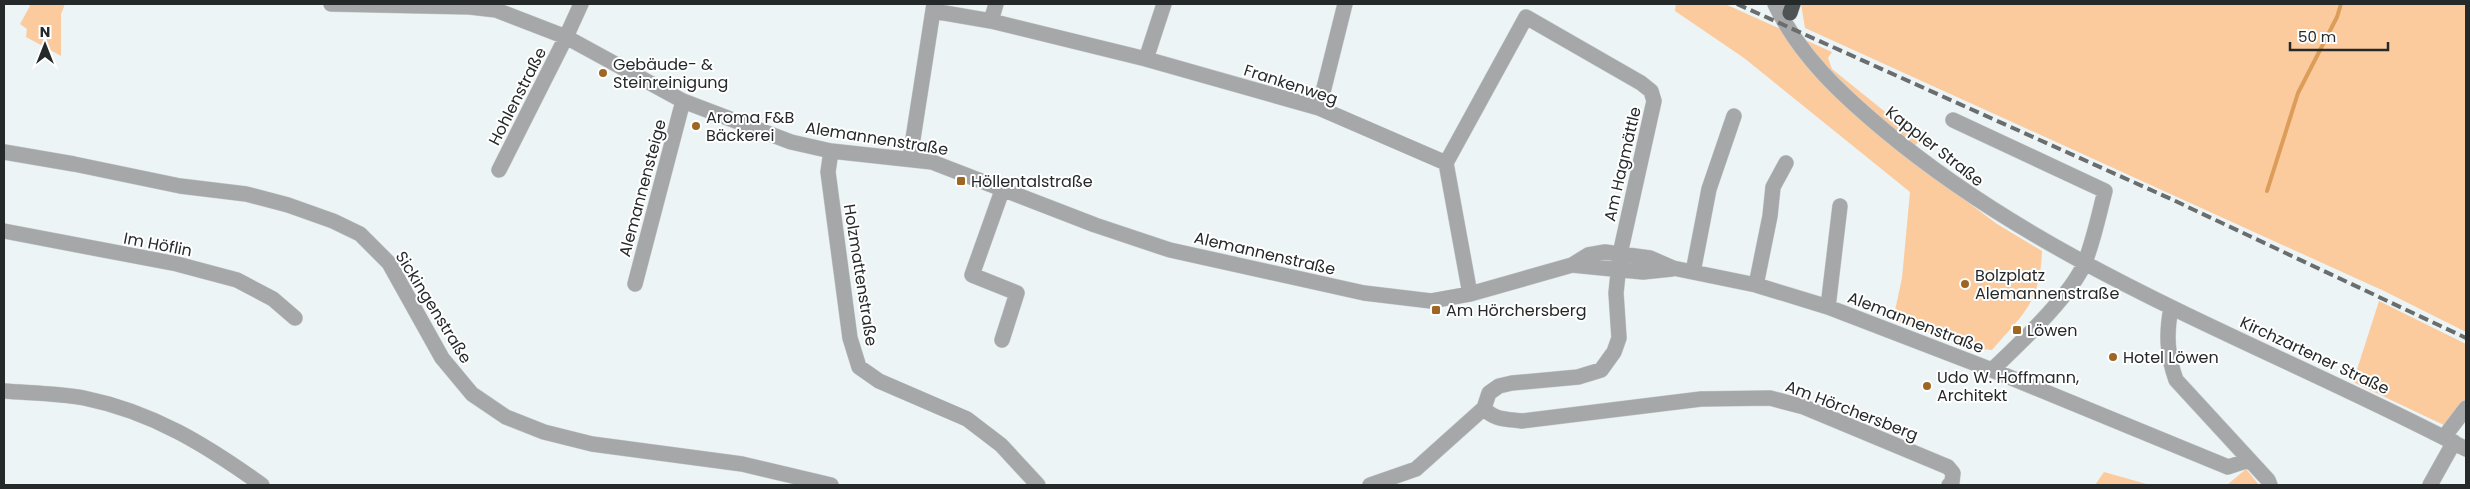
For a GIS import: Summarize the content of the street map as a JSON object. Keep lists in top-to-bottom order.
{
  "streets": {
    "street": [
      "Frankenweg",
      "Hohlenstraße",
      "Alemannenstraße",
      "Kappler Straße",
      "Am Hagmättle",
      "Alemannensteige",
      "Im Höflin",
      "Holzmattenstraße",
      "Sickingenstraße",
      "Kirchzartener Straße",
      "Am Hörchersberg"
    ]
  },
  "crossings": [
    ["Frankenweg", "Am Hagmättle"],
    ["Hohlenstraße", "Alemannenstraße"],
    ["Alemannenstraße", "Kappler Straße"],
    ["Alemannenstraße", "Am Hagmättle"],
    ["Alemannenstraße", "Alemannensteige"],
    ["Alemannenstraße", "Holzmattenstraße"],
    ["Kappler Straße", "Kirchzartener Straße"]
  ],
  "places": {
    "other": [
      "Gebäude- & Steinreinigung",
      "Aroma F&B Bäckerei",
      "Bolzplatz Alemannenstraße",
      "Hotel Löwen",
      "Udo W. Hoffmann, Architekt"
    ],
    "transit": ["Höllentalstraße", "Am Hörchersberg", "Löwen"]
  },
  "scale_bar": "50 m",
  "north": "top"
}
